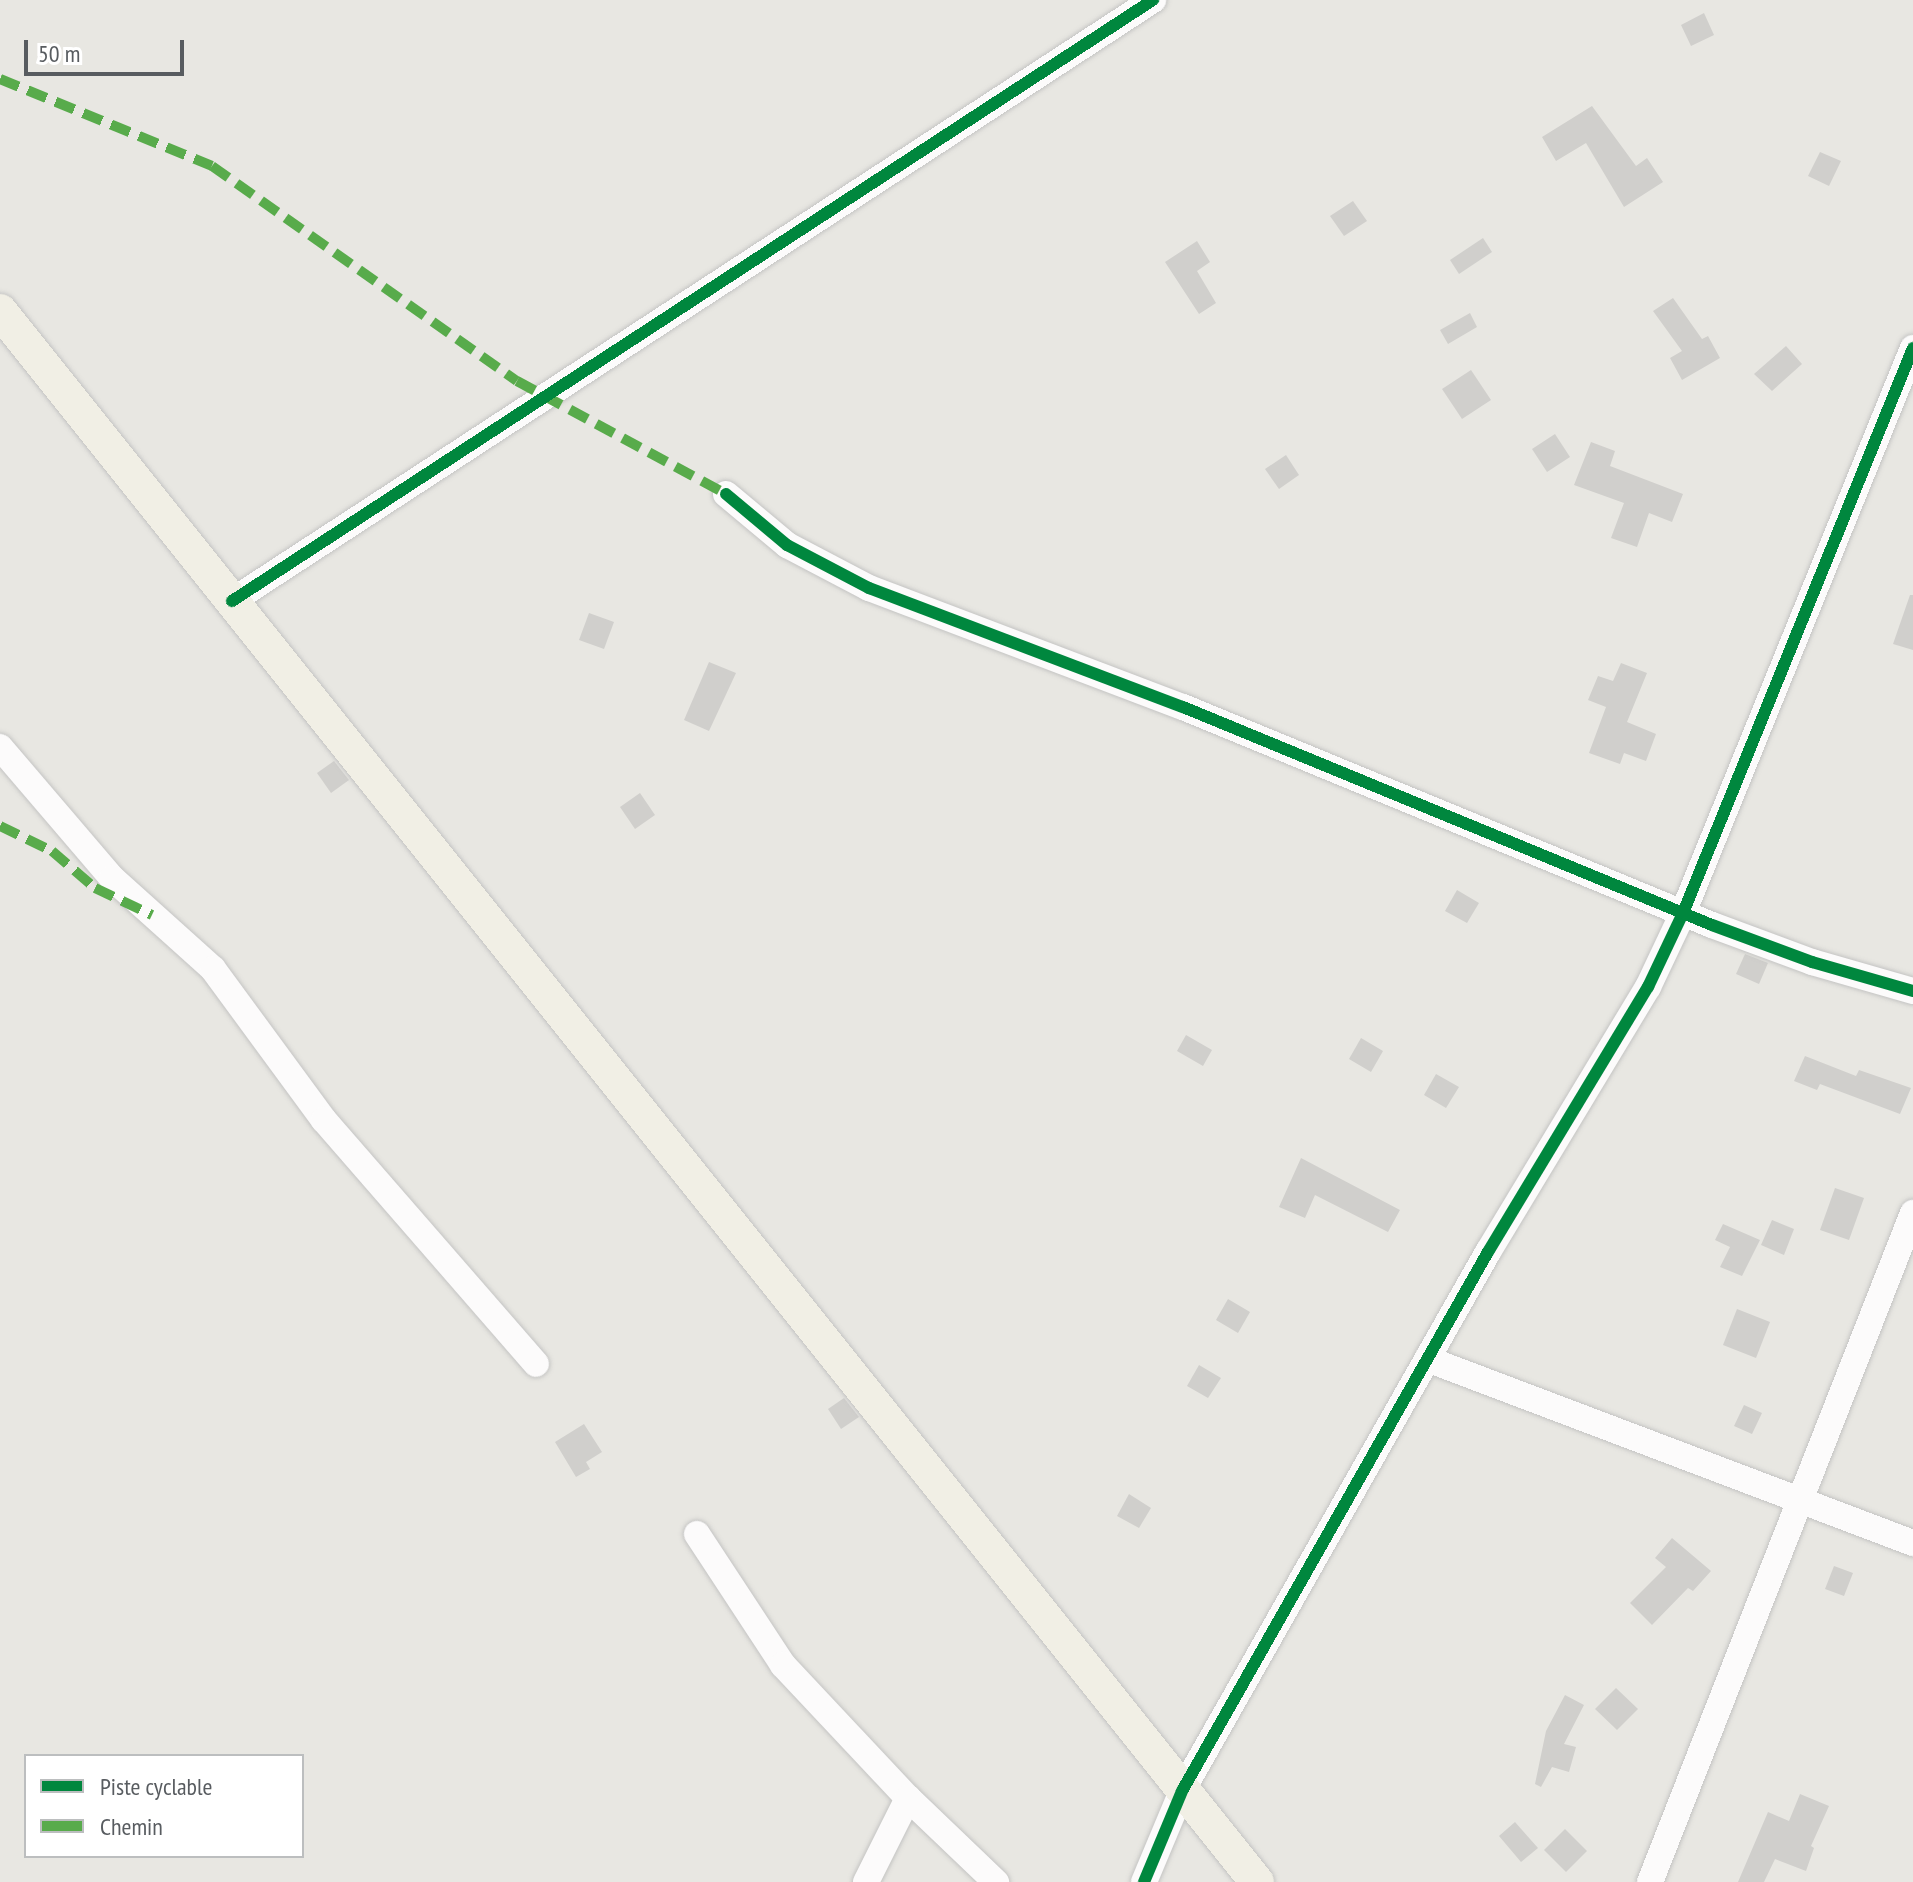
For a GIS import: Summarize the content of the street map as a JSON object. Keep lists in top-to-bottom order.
{
  "legend": ["Piste cyclable", "Chemin"],
  "scale_bar": "50 m"
}
